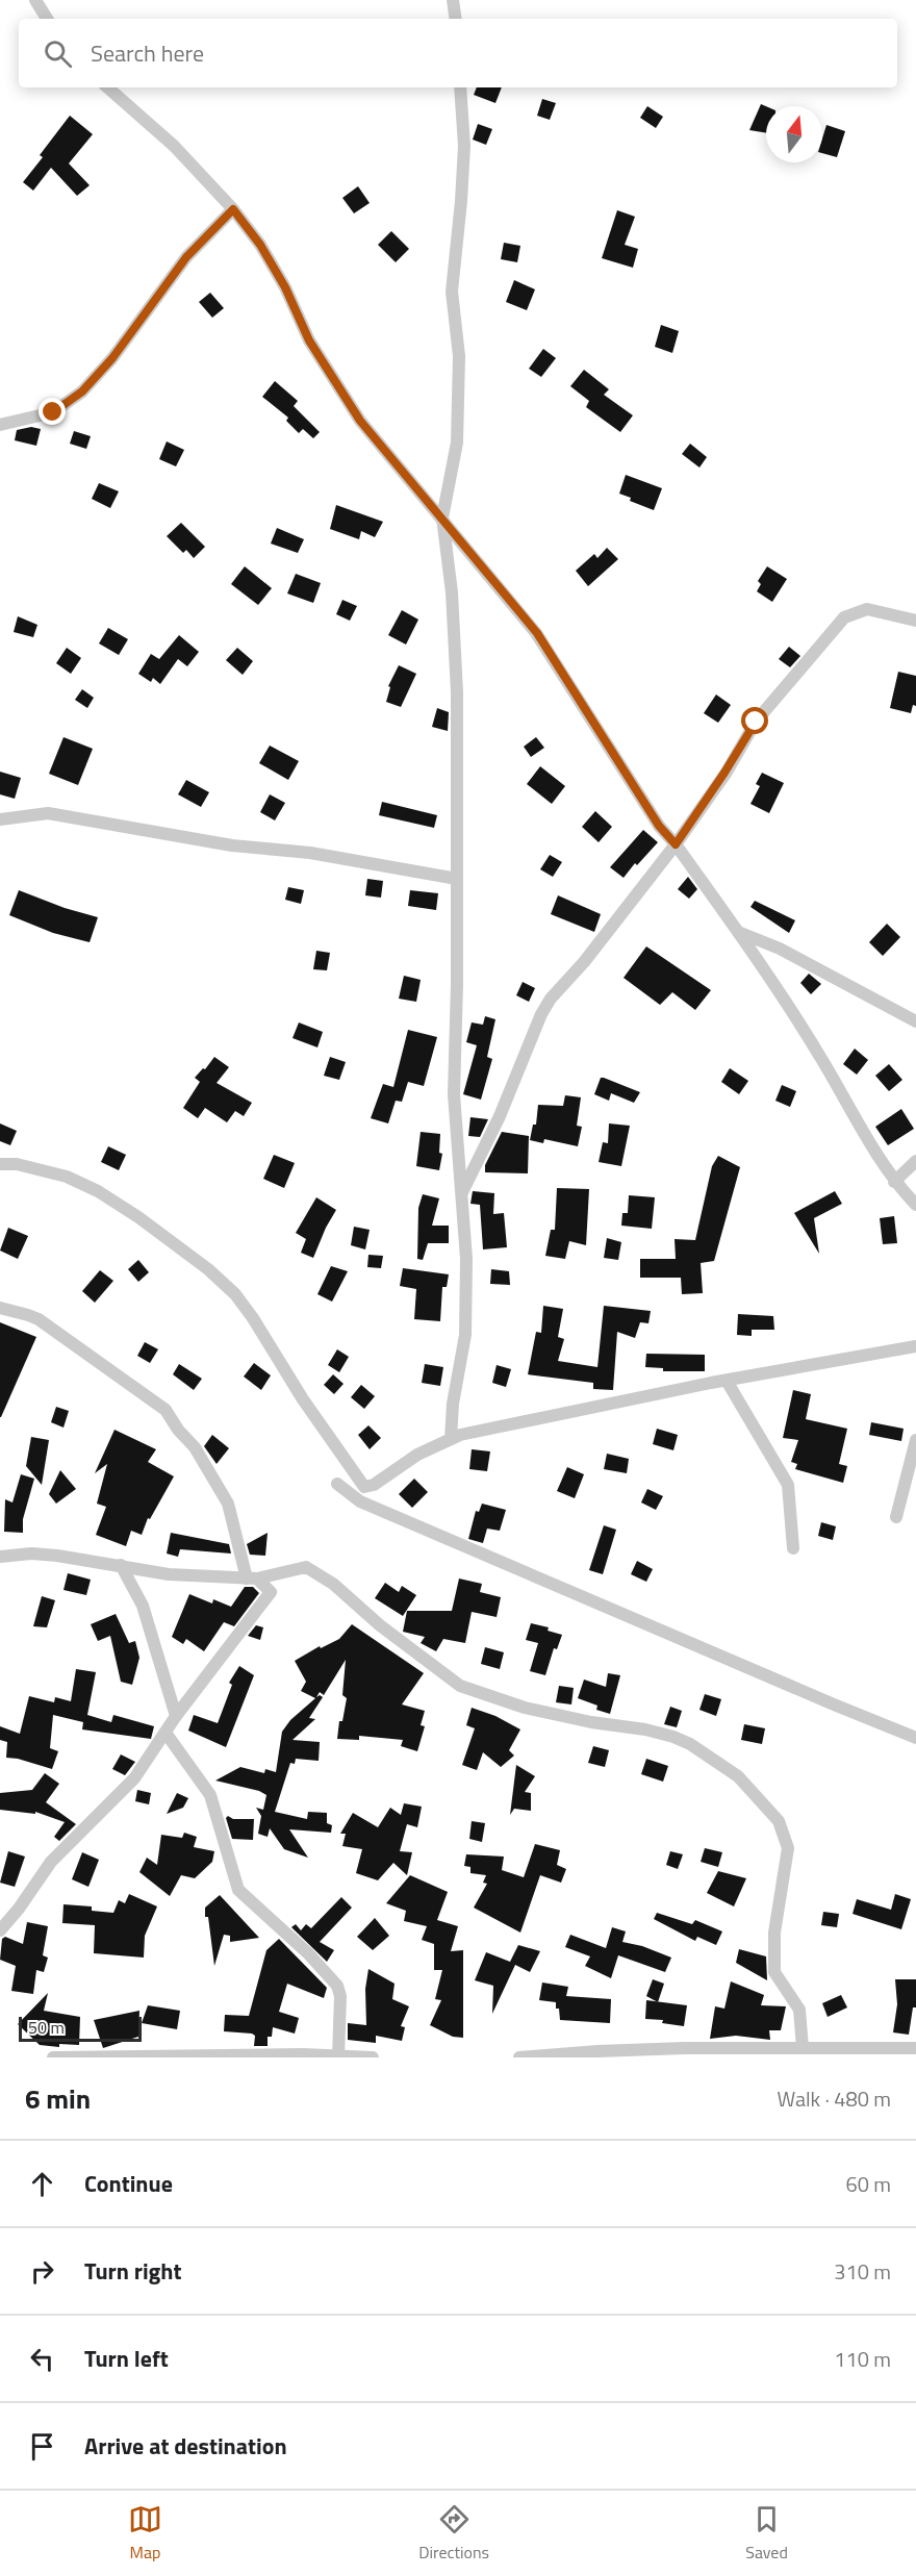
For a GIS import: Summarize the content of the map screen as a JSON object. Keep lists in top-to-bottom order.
{
  "scale_bar": "50 m",
  "north": "top",
  "page": {
    "search": "Search here",
    "scale": "50 m",
    "heading": ["6 min", "Walk · 480 m"],
    "list": [
      ["Continue", "60 m"],
      ["Turn right", "310 m"],
      ["Turn left", "110 m"],
      "Arrive at destination"
    ],
    "nav": ["Map", "Directions", "Saved"]
  }
}
